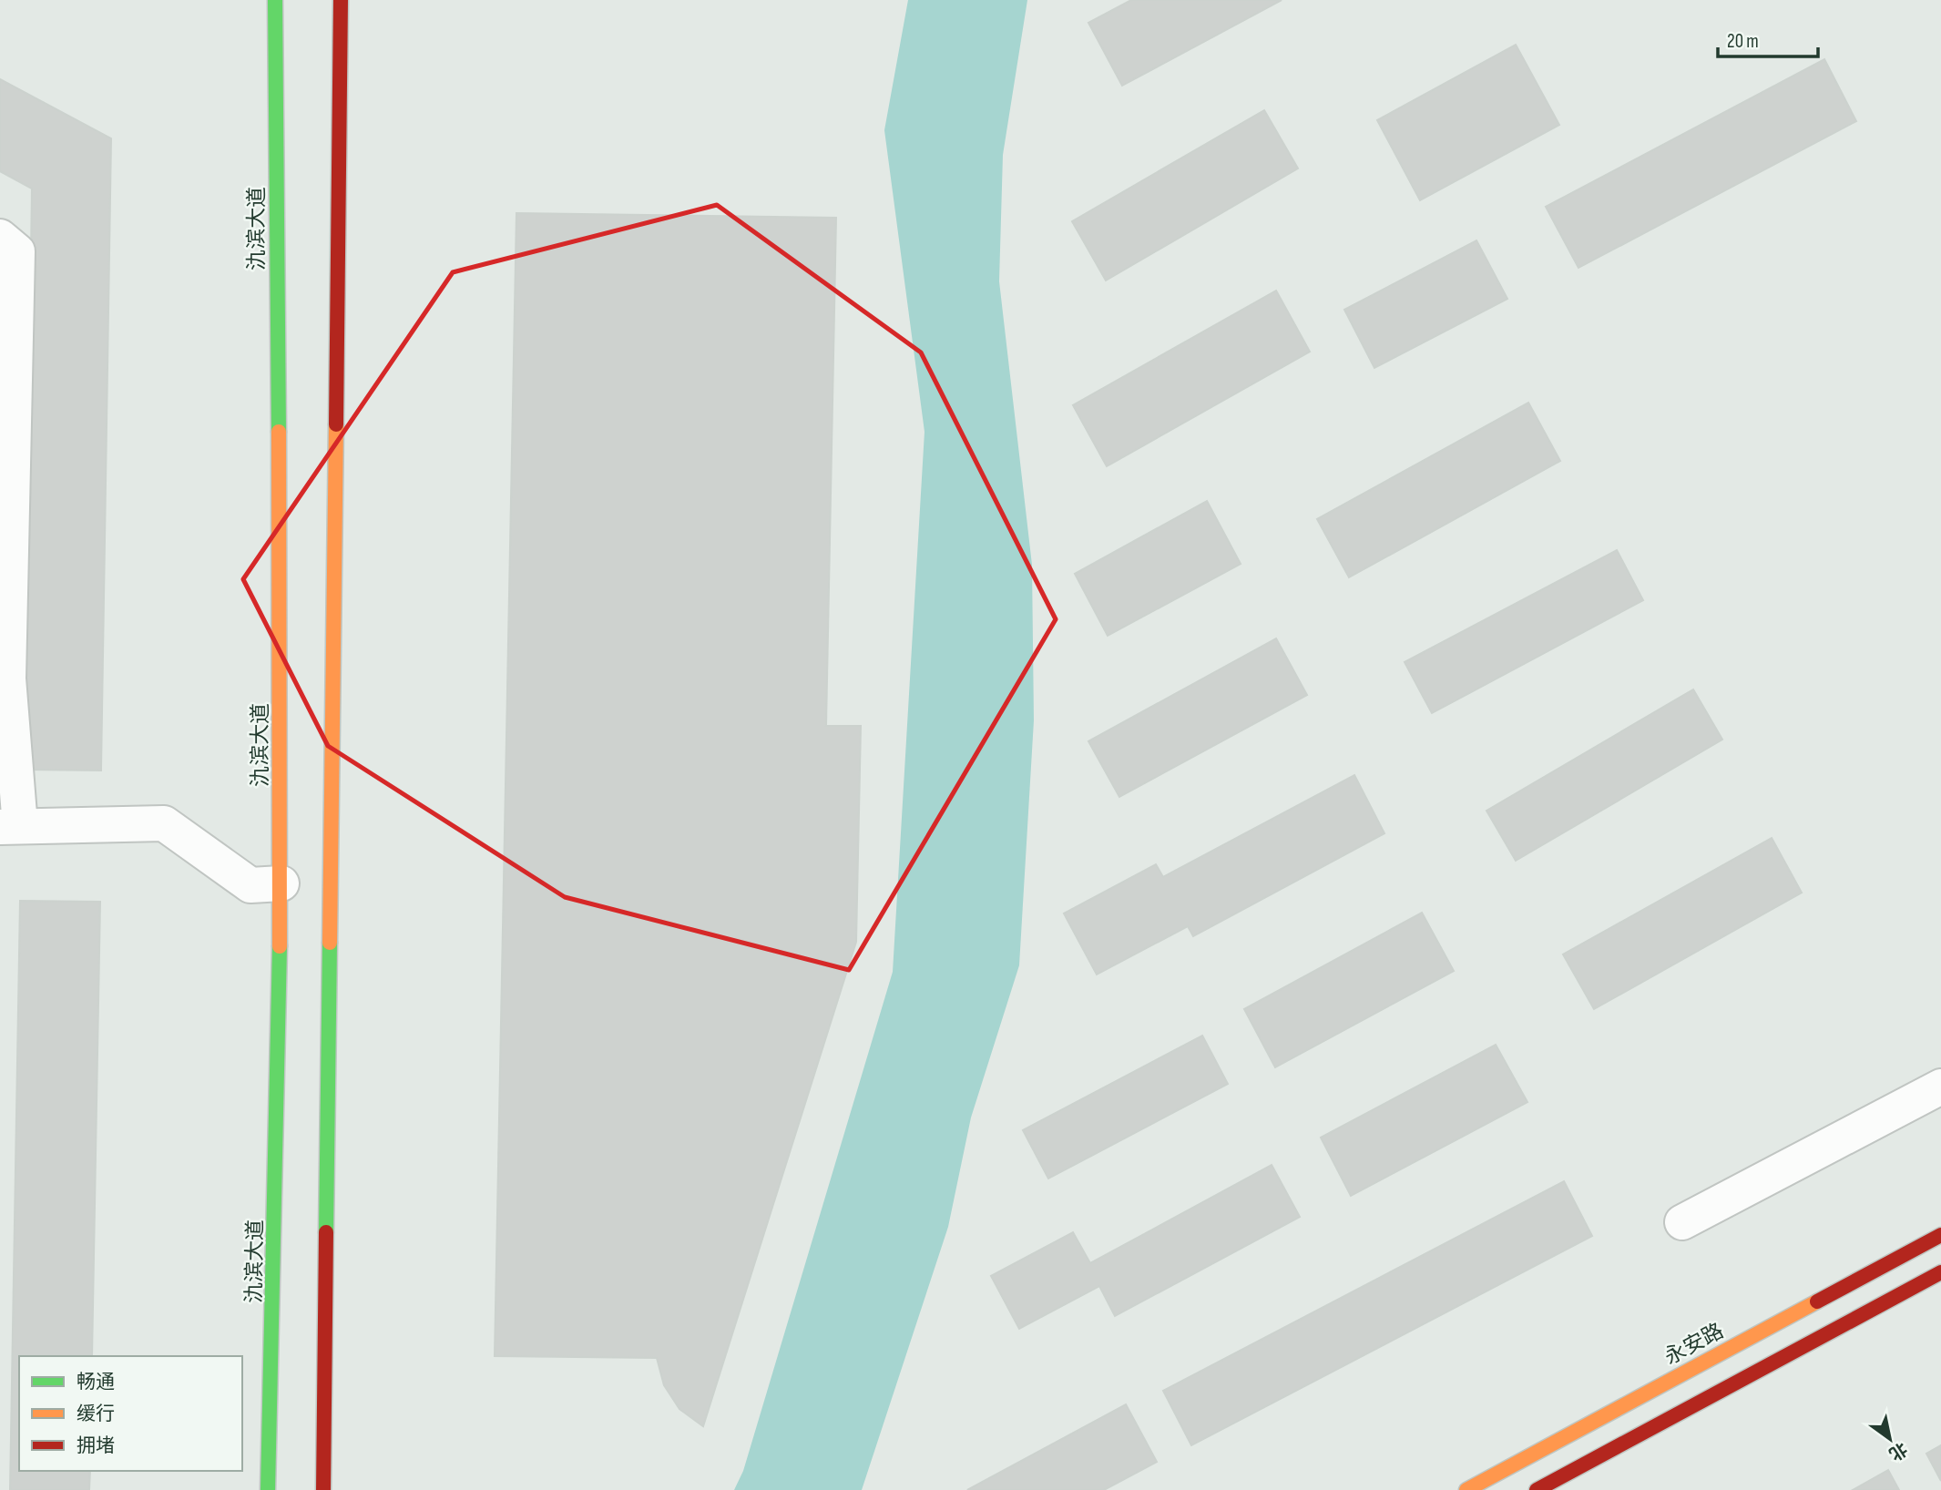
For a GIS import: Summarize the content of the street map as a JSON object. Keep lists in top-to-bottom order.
{
  "streets": {
    "main road": ["氿滨大道", "永安路"]
  },
  "legend": ["畅通", "缓行", "拥堵"],
  "scale_bar": "20 m",
  "north": "bottom right"
}
